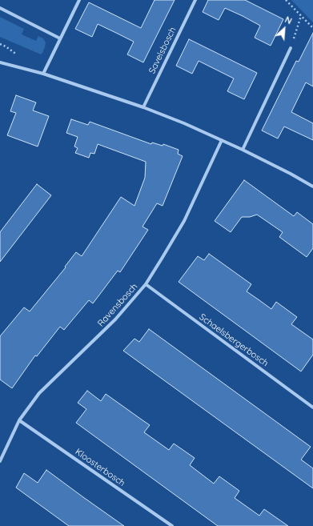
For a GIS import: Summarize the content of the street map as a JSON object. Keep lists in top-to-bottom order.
{
  "streets": {
    "street": [
      "Savelsbosch",
      "Ravensbosch",
      "Schaelsbergerbosch",
      "Kloosterbosch"
    ]
  },
  "crossings": [
    ["Ravensbosch", "Schaelsbergerbosch"],
    ["Ravensbosch", "Kloosterbosch"]
  ],
  "north": "top right"
}
